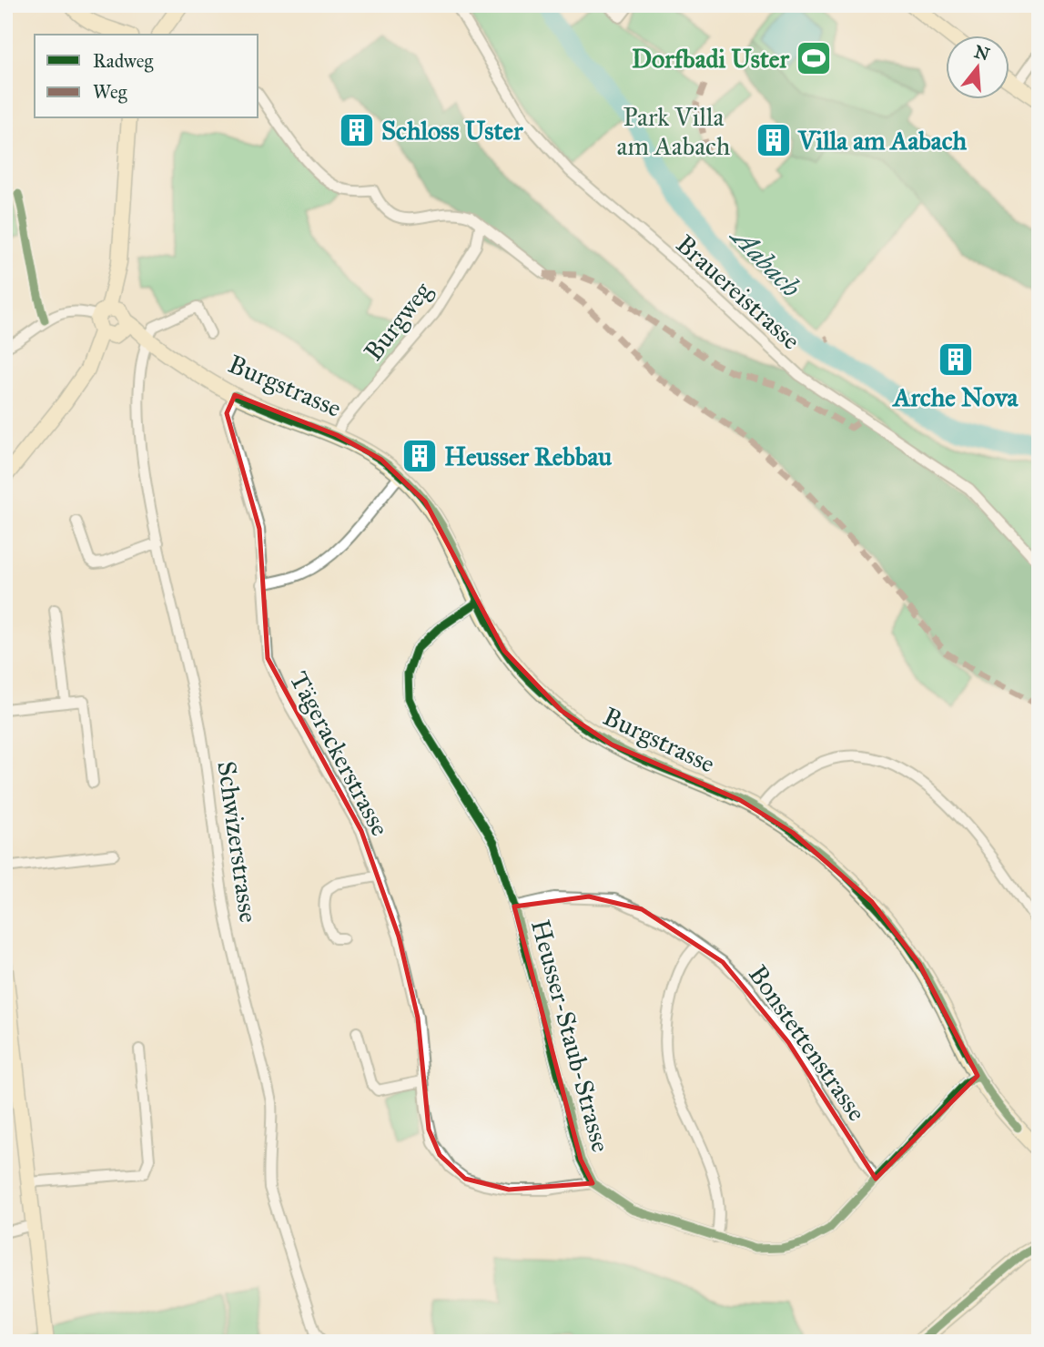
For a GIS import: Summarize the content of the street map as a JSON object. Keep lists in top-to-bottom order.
{
  "streets": {
    "street": [
      "Brauereistrasse",
      "Burgweg",
      "Burgstrasse",
      "Tägerackerstrasse",
      "Schwizerstrasse",
      "Heusser-Staub-Strasse",
      "Bonstettenstrasse"
    ]
  },
  "crossings": [
    ["Burgweg", "Burgstrasse"],
    ["Burgstrasse", "Tägerackerstrasse"],
    ["Burgstrasse", "Schwizerstrasse"],
    ["Burgstrasse", "Heusser-Staub-Strasse"],
    ["Tägerackerstrasse", "Heusser-Staub-Strasse"],
    ["Heusser-Staub-Strasse", "Bonstettenstrasse"]
  ],
  "water": ["Aabach"],
  "parks": ["Park Villa am Aabach"],
  "places": {
    "sports": ["Dorfbadi Uster"],
    "building": [
      "Schloss Uster",
      "Villa am Aabach",
      "Arche Nova",
      "Heusser Rebbau"
    ]
  },
  "legend": ["Radweg", "Weg"],
  "north": "top"
}
